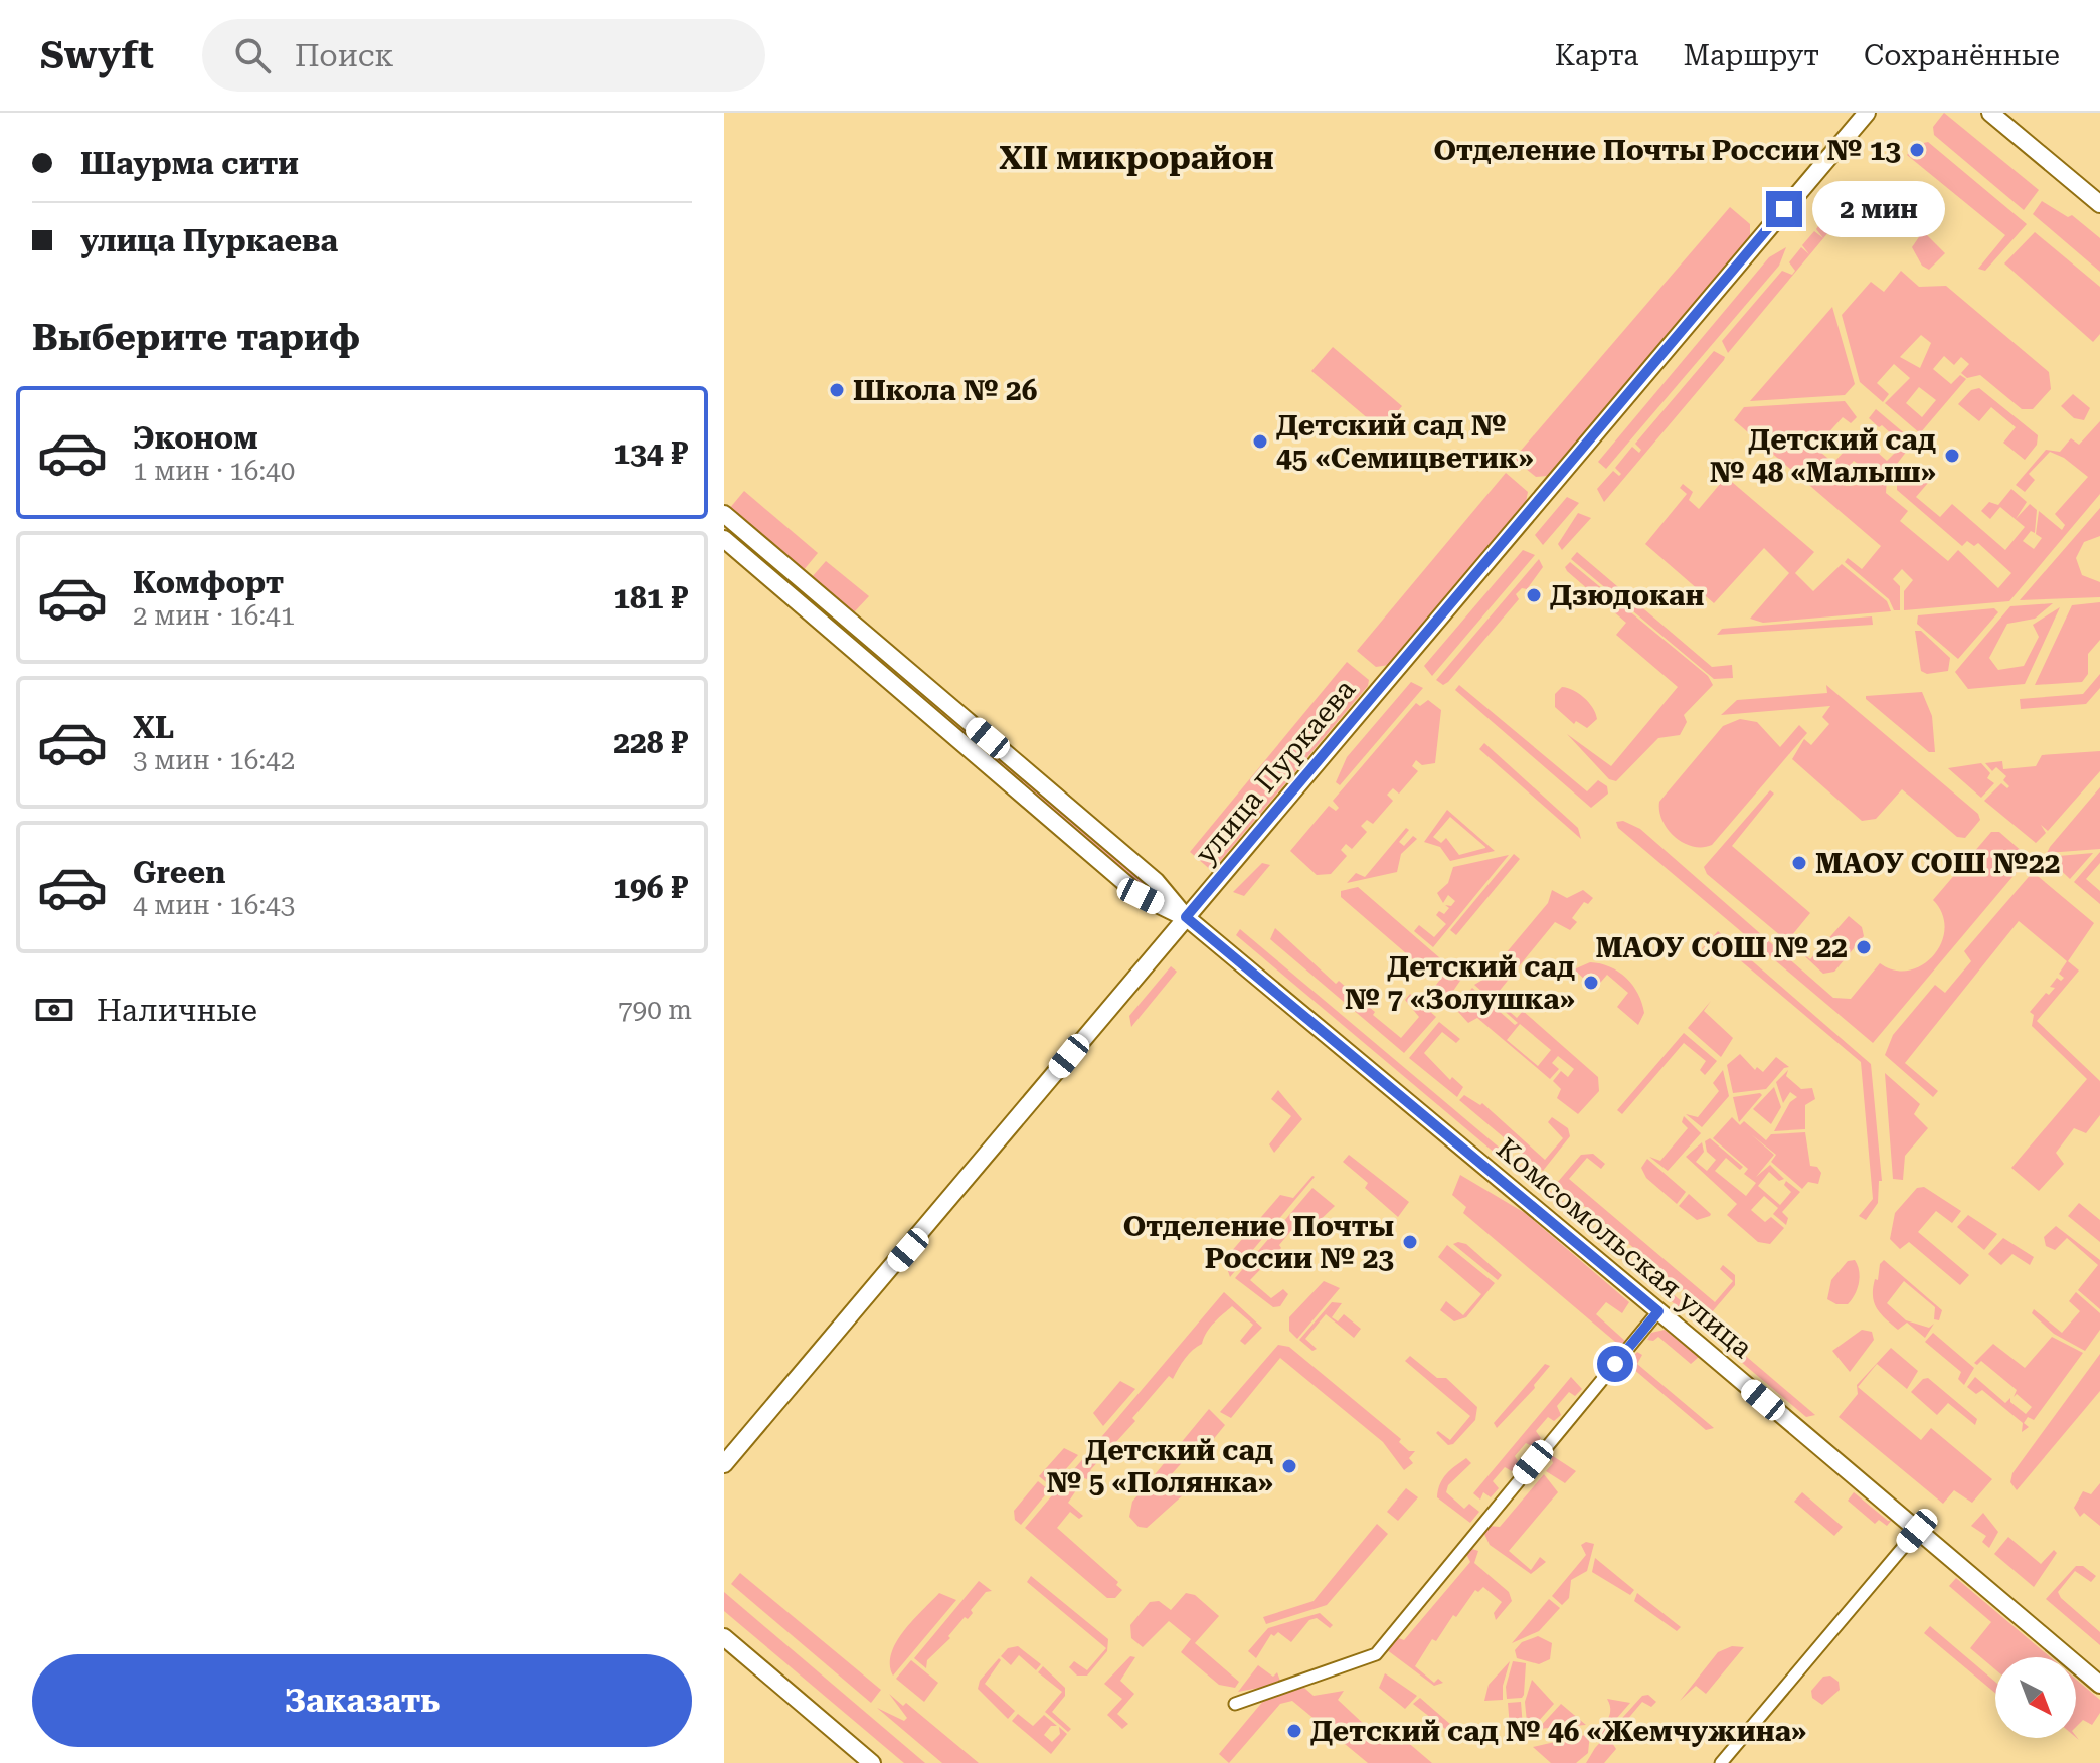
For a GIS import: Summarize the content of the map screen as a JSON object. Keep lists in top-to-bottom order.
{
  "streets": {
    "main road": ["улица Пуркаева", "Комсомольская улица"]
  },
  "crossings": [
    ["улица Пуркаева", "Комсомольская улица"]
  ],
  "districts": ["XII микрорайон"],
  "places": [
    "Отделение Почты России № 13",
    "Школа № 26",
    "Детский сад № 45 «Семицветик»",
    "Детский сад № 48 «Малыш»",
    "Дзюдокан",
    "МАОУ СОШ №22",
    "МАОУ СОШ № 22",
    "Детский сад № 7 «Золушка»",
    "Отделение Почты России № 23",
    "Детский сад № 5 «Полянка»",
    "Детский сад № 46 «Жемчужина»"
  ],
  "north": "bottom right",
  "page": {
    "header": "Swyft",
    "search": "Поиск",
    "nav": ["Карта", "Маршрут", "Сохранённые"],
    "banner": ["Шаурма сити", "улица Пуркаева"],
    "bubble": "2 мин",
    "heading": "Выберите тариф",
    "list": [
      {
        "name": "Эконом",
        "note": "1 мин · 16:40",
        "value": "134 ₽"
      },
      {
        "name": "Комфорт",
        "note": "2 мин · 16:41",
        "value": "181 ₽"
      },
      {
        "name": "XL",
        "note": "3 мин · 16:42",
        "value": "228 ₽"
      },
      {
        "name": "Green",
        "note": "4 мин · 16:43",
        "value": "196 ₽"
      }
    ],
    "pay": ["Наличные", "790 m"],
    "buttons": "Заказать"
  }
}
